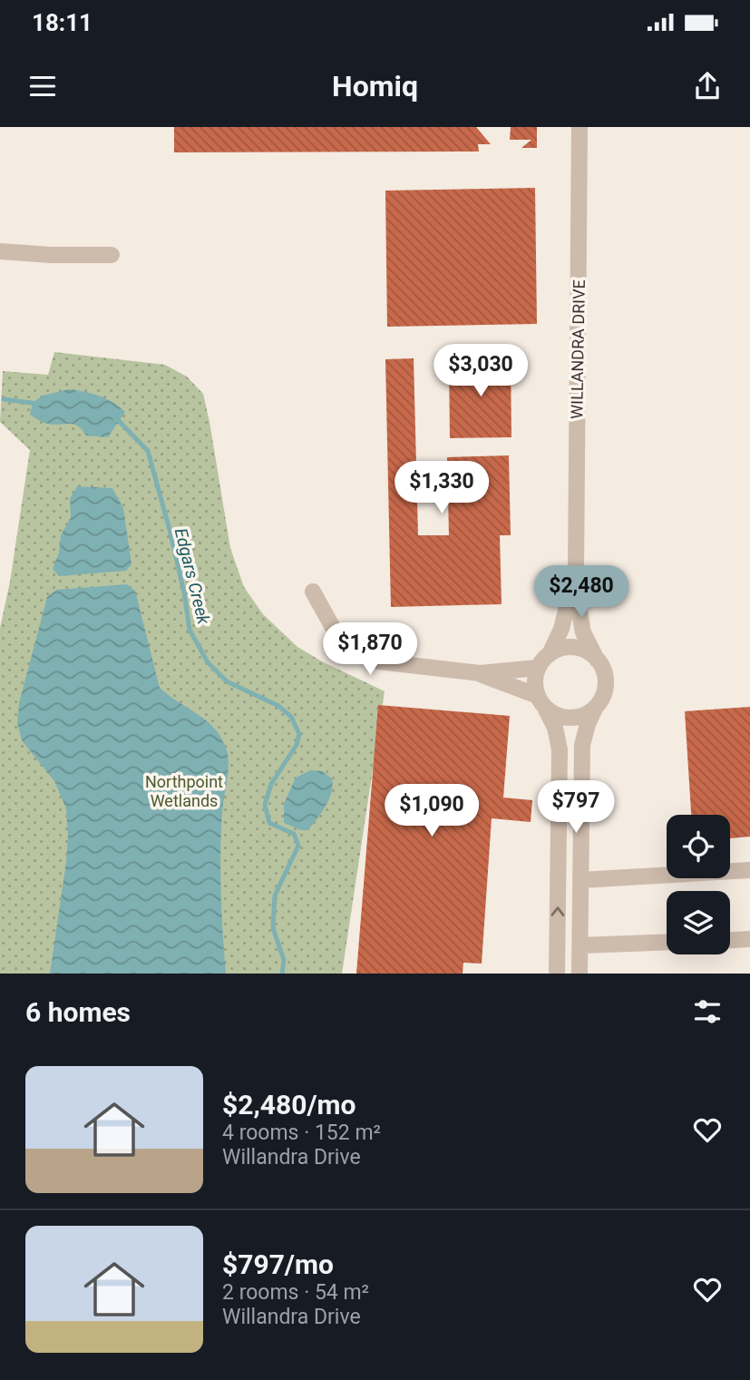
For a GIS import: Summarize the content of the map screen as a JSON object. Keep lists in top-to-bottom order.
{
  "streets": {
    "street": ["WILLANDRA DRIVE"]
  },
  "water": ["Edgars Creek"],
  "parks": ["Northpoint Wetlands"],
  "page": {
    "status": "18:11",
    "header": "Homiq",
    "price": [
      "$3,030",
      "$1,330",
      "$2,480",
      "$1,870",
      "$797",
      "$1,090"
    ],
    "heading": "6 homes",
    "list": [
      {
        "name": "$2,480/mo",
        "note": "4 rooms · 152 m² · Willandra Drive"
      },
      {
        "name": "$797/mo",
        "note": "2 rooms · 54 m² · Willandra Drive"
      }
    ]
  }
}
